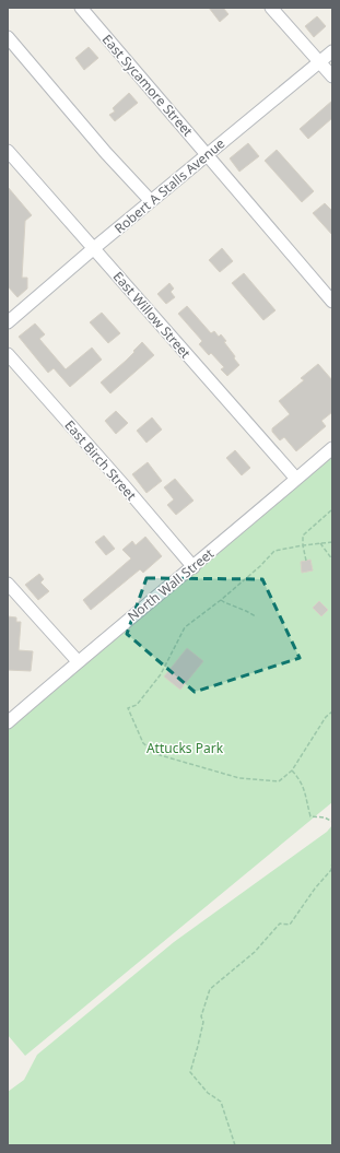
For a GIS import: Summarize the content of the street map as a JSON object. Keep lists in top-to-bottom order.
{
  "streets": {
    "street": [
      "East Sycamore Street",
      "Robert A Stalls Avenue",
      "East Willow Street",
      "East Birch Street",
      "North Wall Street"
    ]
  },
  "crossings": [
    ["East Sycamore Street", "Robert A Stalls Avenue"],
    ["Robert A Stalls Avenue", "East Willow Street"],
    ["East Willow Street", "North Wall Street"],
    ["East Birch Street", "North Wall Street"]
  ],
  "parks": ["Attucks Park"]
}
